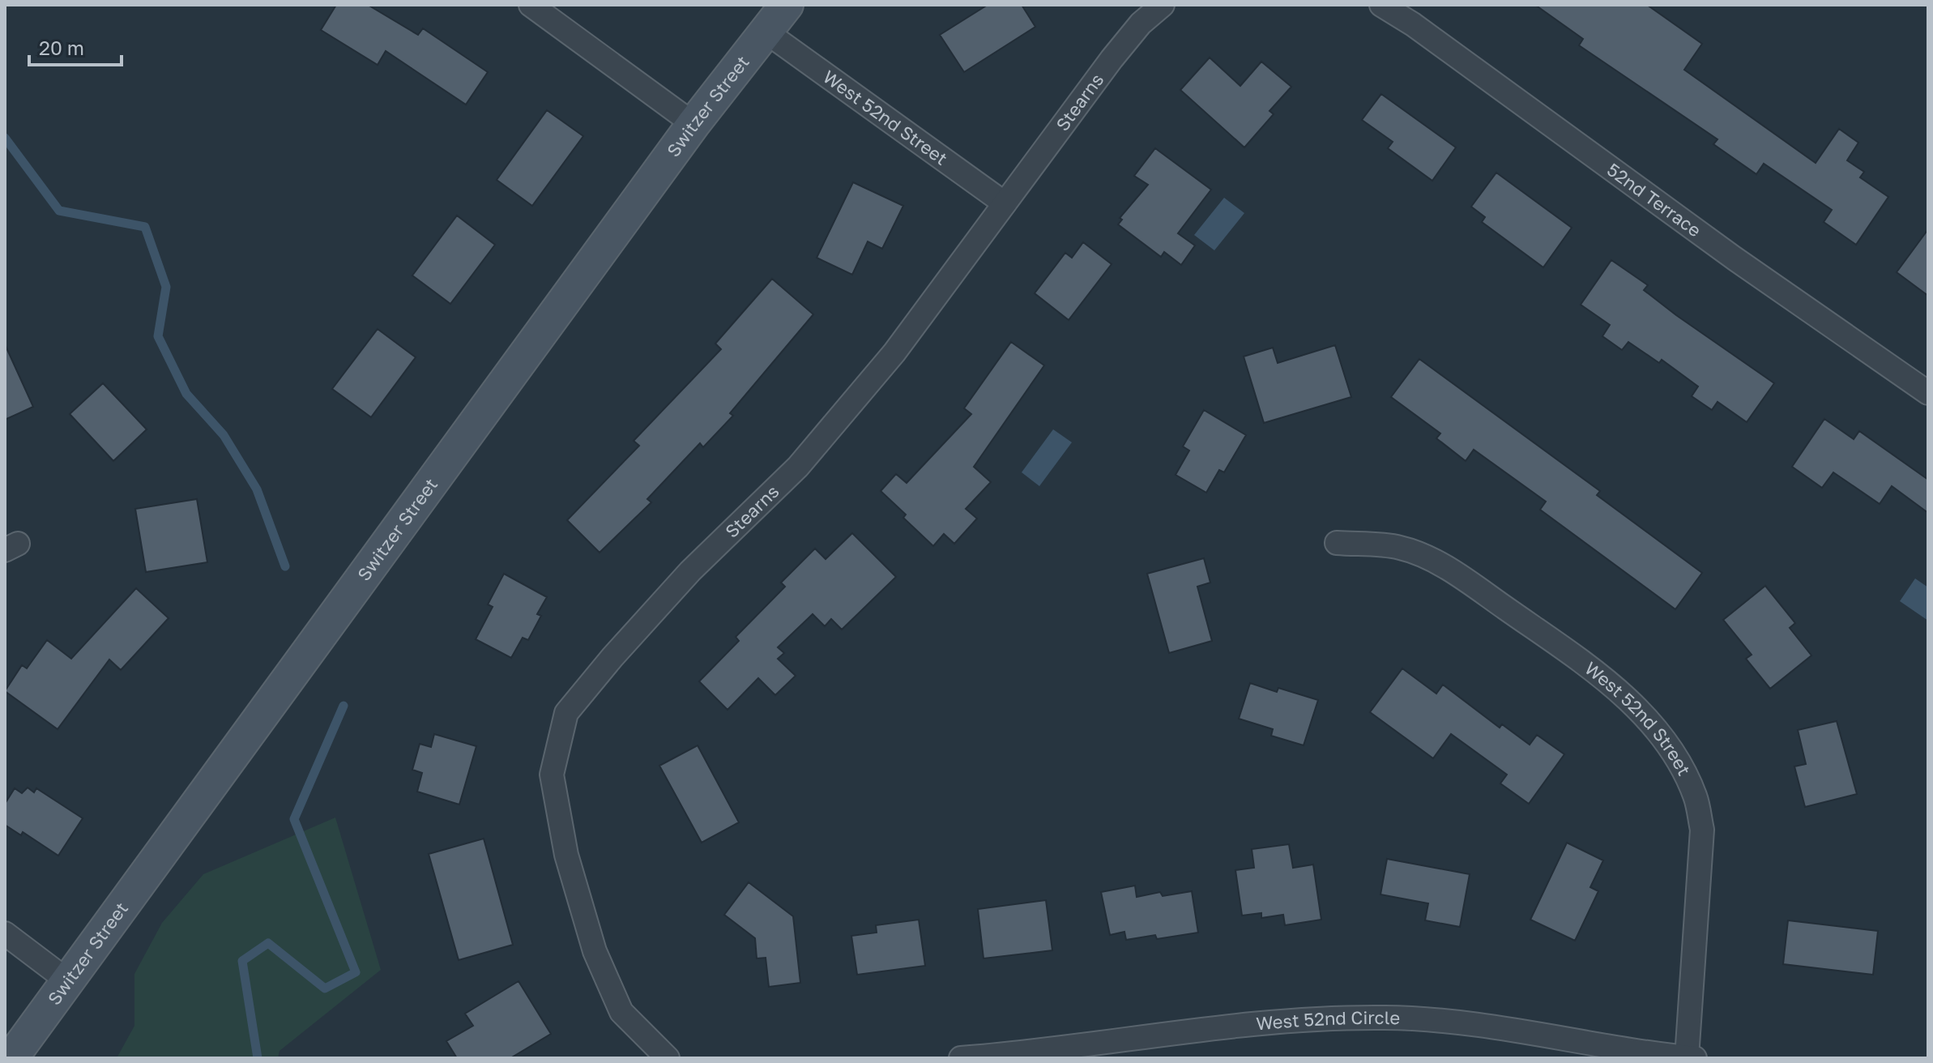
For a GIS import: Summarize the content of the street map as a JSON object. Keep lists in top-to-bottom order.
{
  "streets": {
    "street": [
      "Stearns",
      "Switzer Street",
      "West 52nd Street",
      "52nd Terrace",
      "West 52nd Circle"
    ]
  },
  "crossings": [
    ["Stearns", "West 52nd Street"],
    ["Switzer Street", "West 52nd Street"],
    ["West 52nd Street", "West 52nd Circle"]
  ],
  "scale_bar": "20 m"
}
